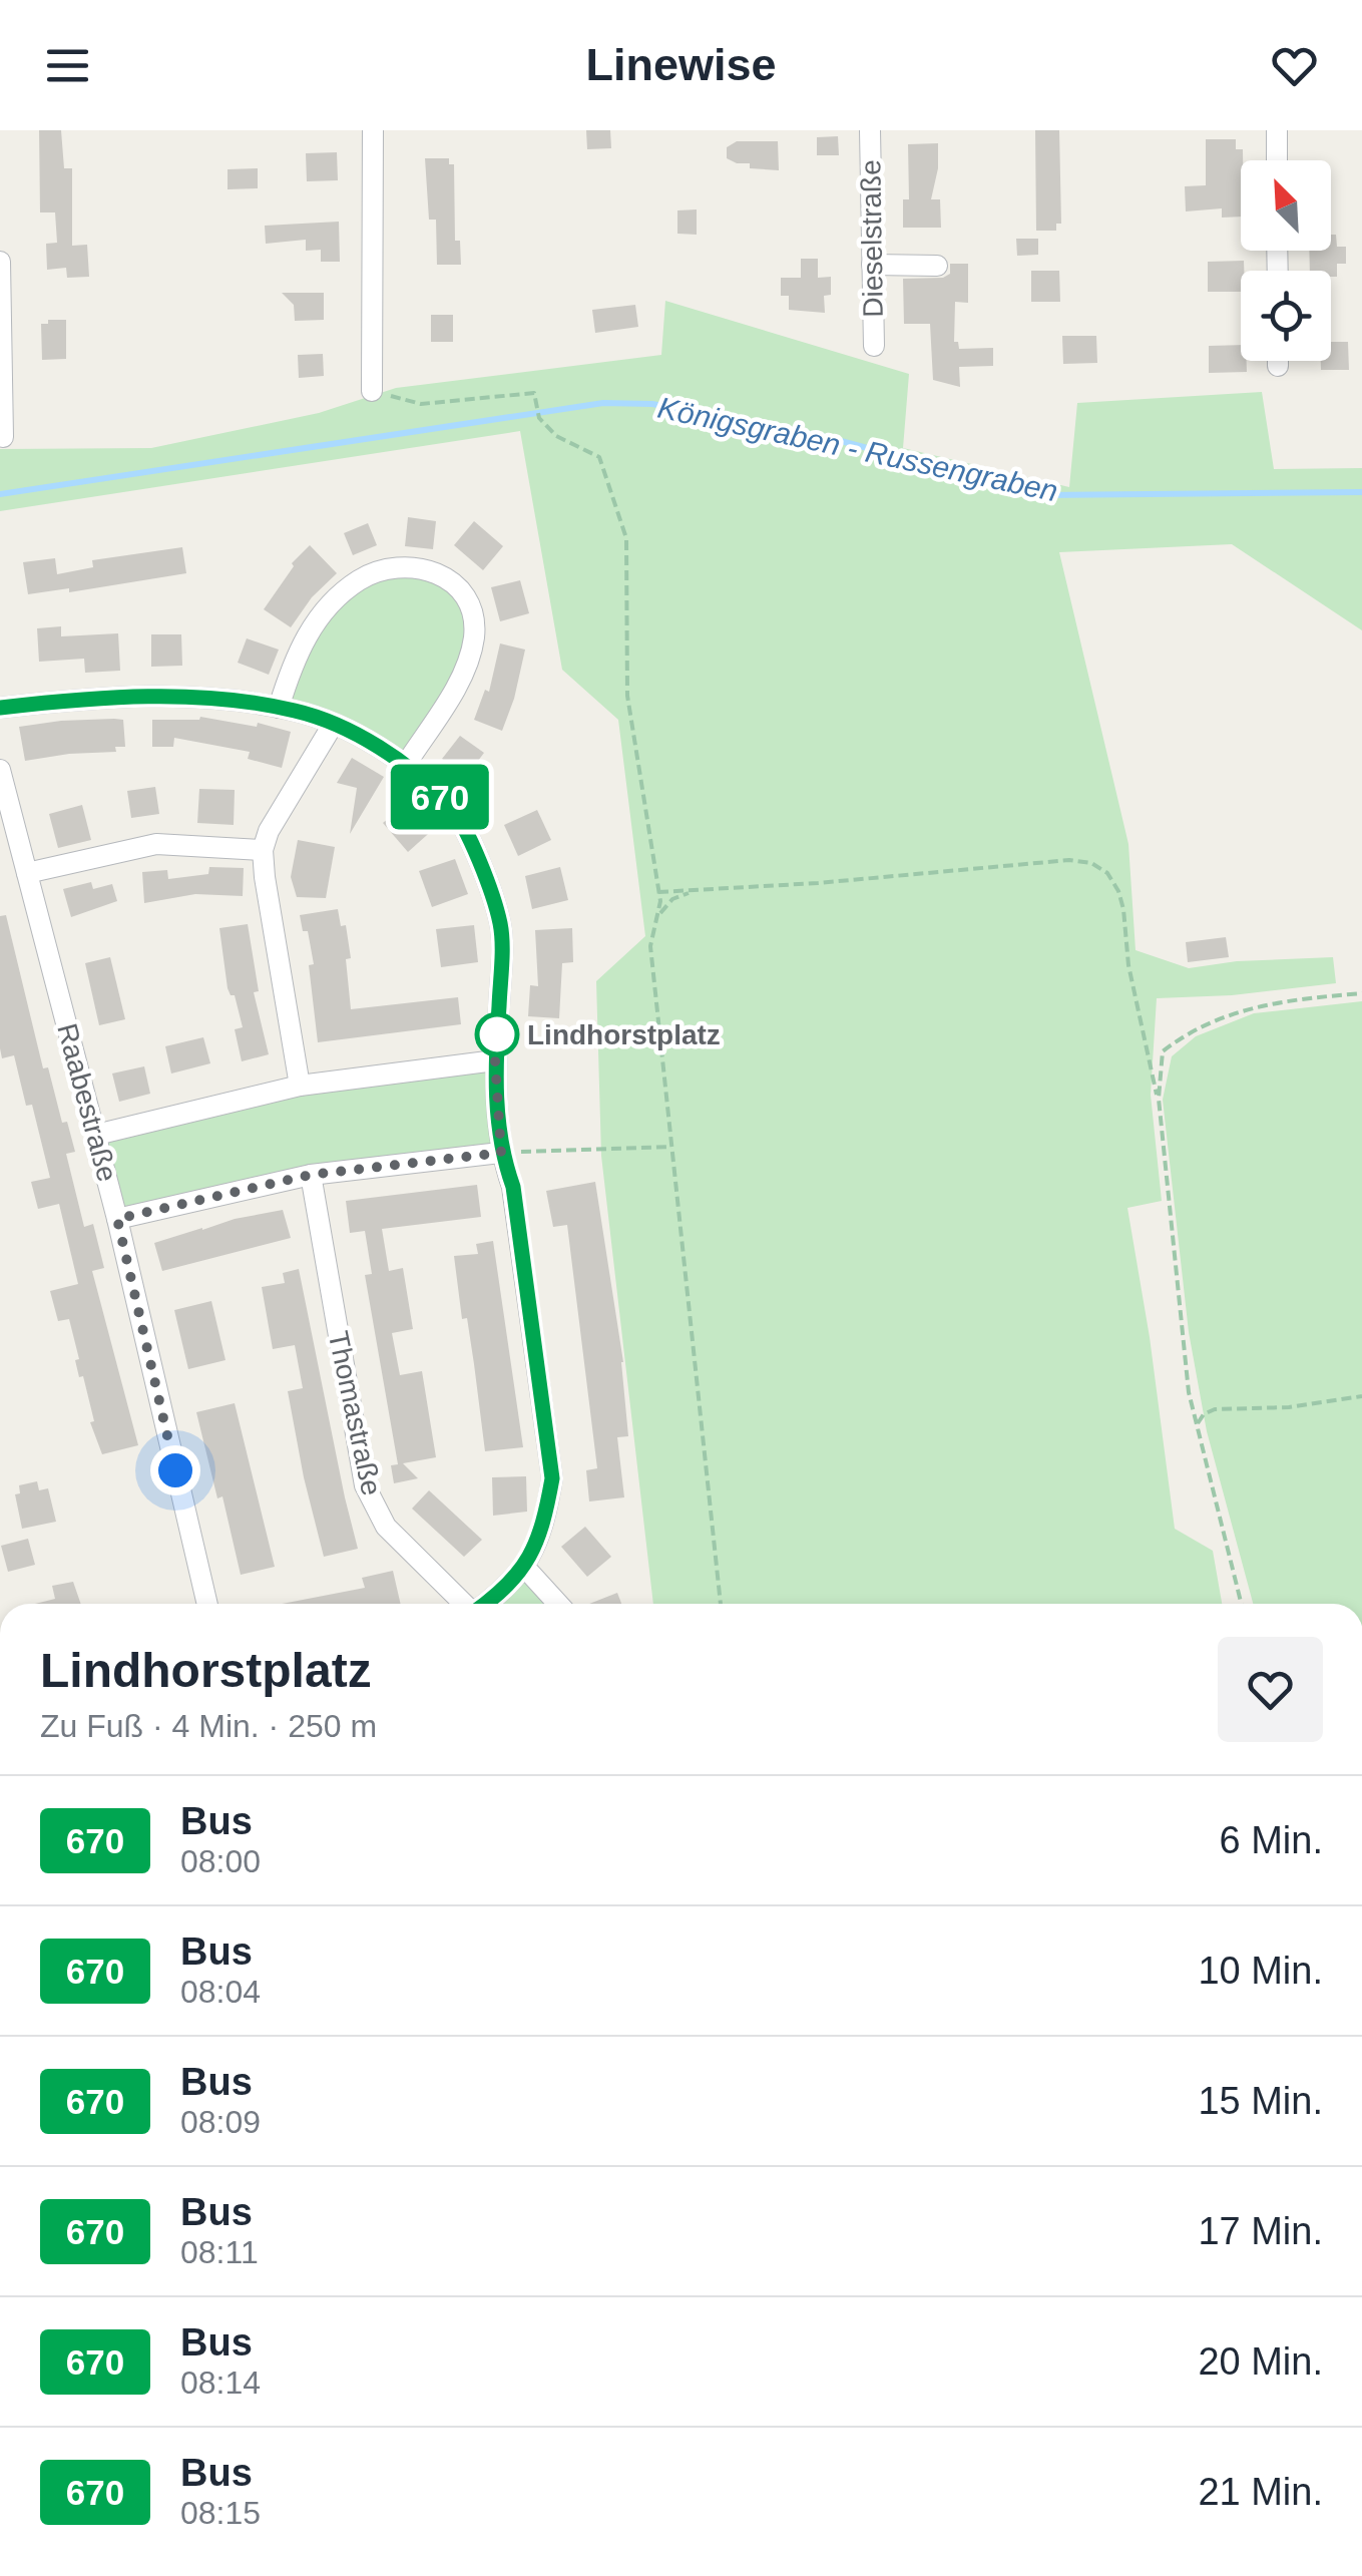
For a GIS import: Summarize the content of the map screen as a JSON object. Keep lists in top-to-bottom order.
{
  "streets": {
    "street": ["Dieselstraße", "Raabestraße", "Thomastraße"]
  },
  "water": ["Königsgraben - Russengraben"],
  "places": ["Lindhorstplatz"],
  "lines": ["bus line 670"],
  "north": "top left",
  "page": {
    "header": "Linewise",
    "on_map": "670",
    "heading": ["Lindhorstplatz", "Zu Fuß · 4 Min. · 250 m"],
    "list": [
      {
        "mark": "670",
        "name": "Bus",
        "note": "08:00",
        "value": "6 Min."
      },
      {
        "mark": "670",
        "name": "Bus",
        "note": "08:04",
        "value": "10 Min."
      },
      {
        "mark": "670",
        "name": "Bus",
        "note": "08:09",
        "value": "15 Min."
      },
      {
        "mark": "670",
        "name": "Bus",
        "note": "08:11",
        "value": "17 Min."
      },
      {
        "mark": "670",
        "name": "Bus",
        "note": "08:14",
        "value": "20 Min."
      },
      {
        "mark": "670",
        "name": "Bus",
        "note": "08:15",
        "value": "21 Min."
      }
    ]
  }
}
